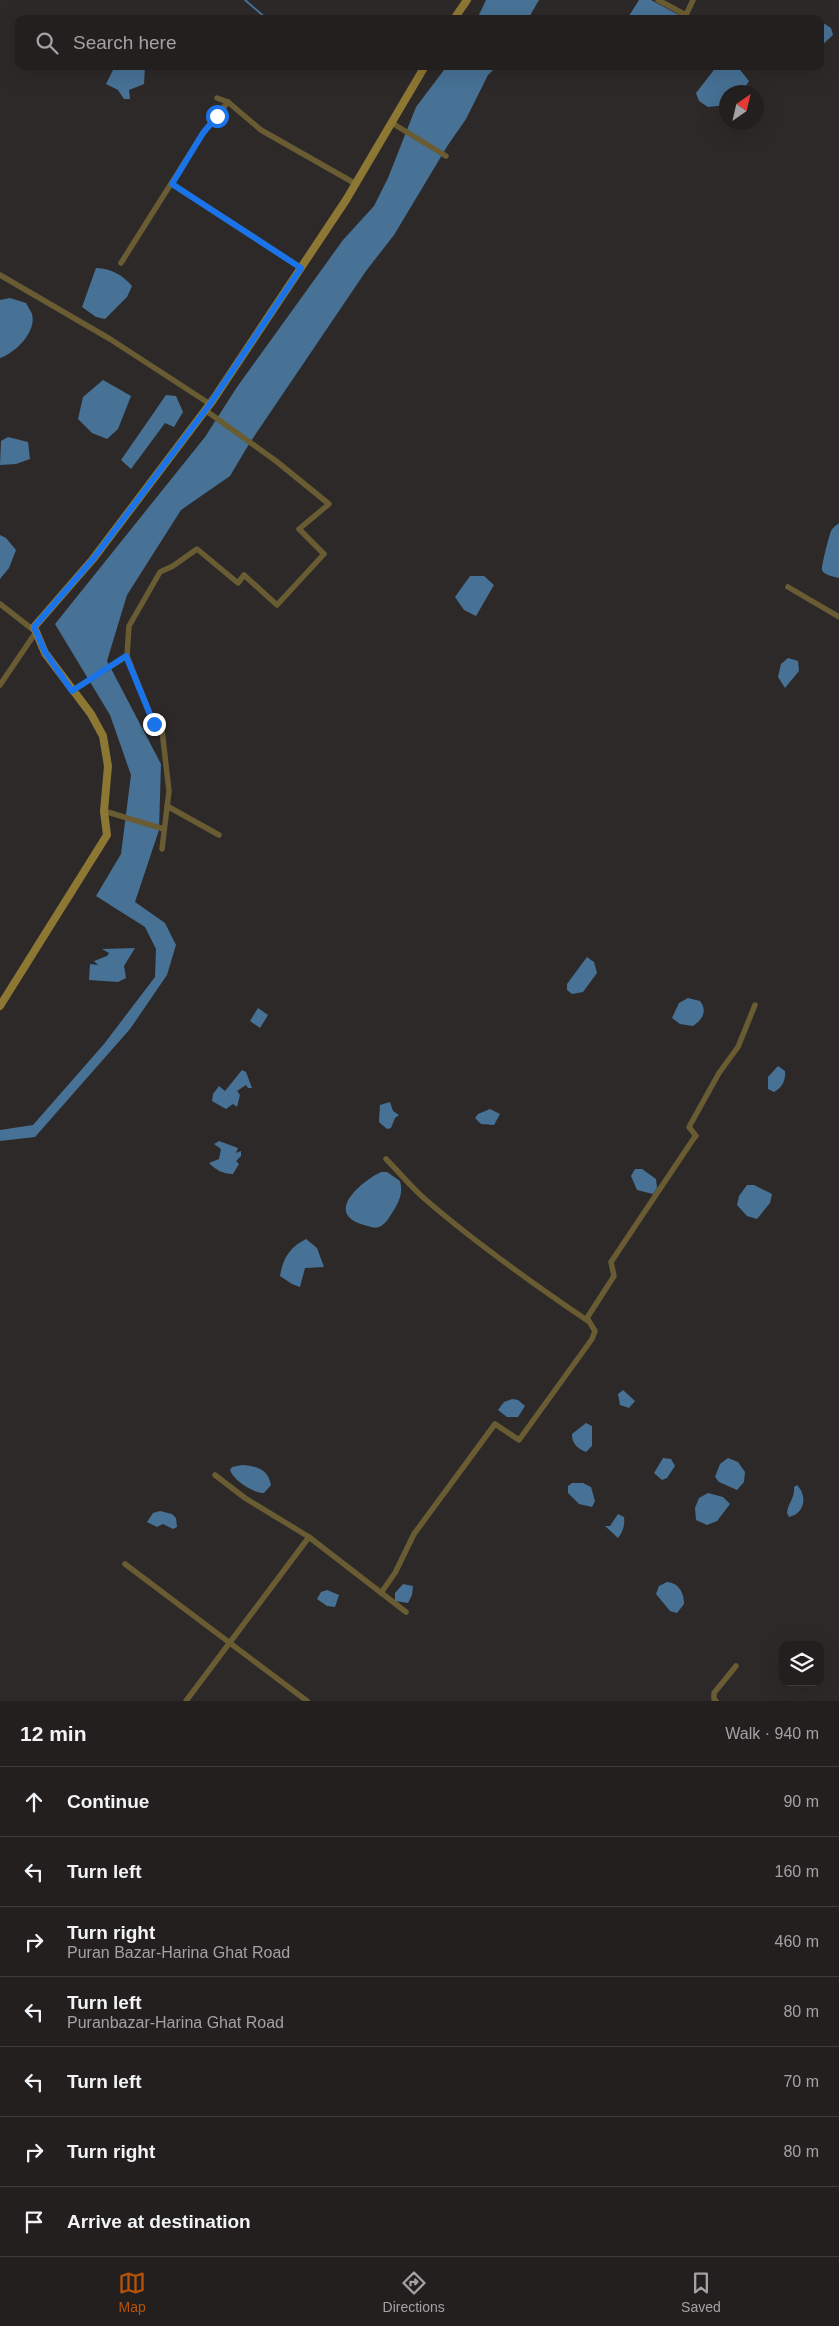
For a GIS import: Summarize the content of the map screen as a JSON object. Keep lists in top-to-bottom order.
{
  "north": "top right",
  "page": {
    "search": "Search here",
    "heading": ["12 min", "Walk · 940 m"],
    "list": [
      ["Continue", "90 m"],
      ["Turn left", "160 m"],
      ["Turn right", "Puran Bazar-Harina Ghat Road", "460 m"],
      ["Turn left", "Puranbazar-Harina Ghat Road", "80 m"],
      ["Turn left", "70 m"],
      ["Turn right", "80 m"],
      "Arrive at destination"
    ],
    "nav": ["Map", "Directions", "Saved"]
  }
}
